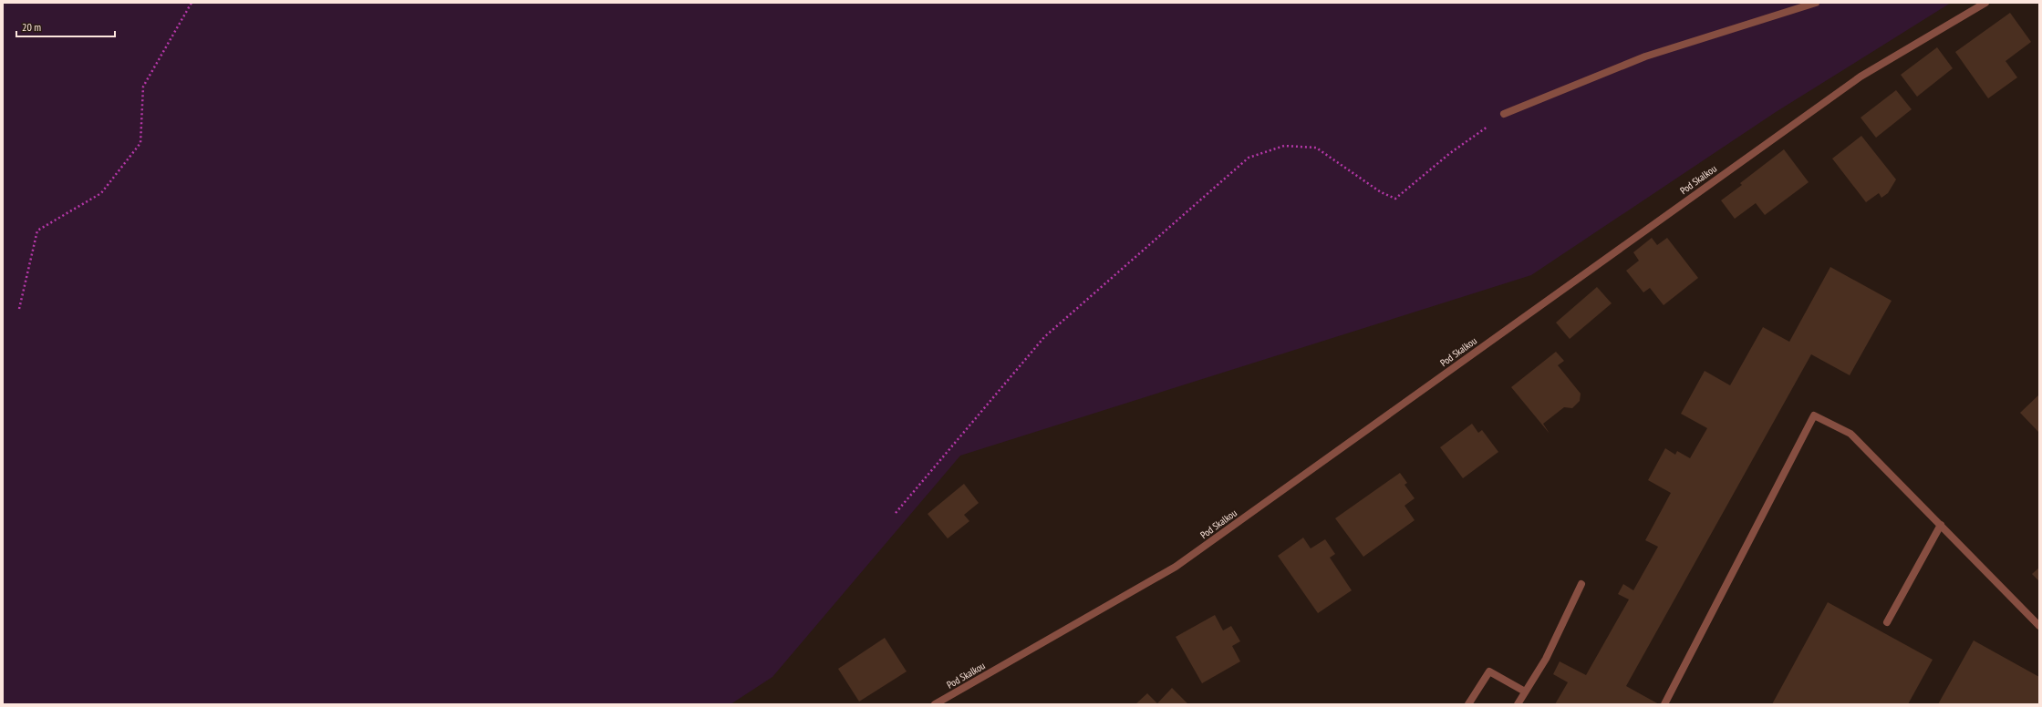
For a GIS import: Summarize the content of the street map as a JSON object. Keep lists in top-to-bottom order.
{
  "streets": {
    "street": ["Pod Skalkou"]
  },
  "scale_bar": "20 m"
}
